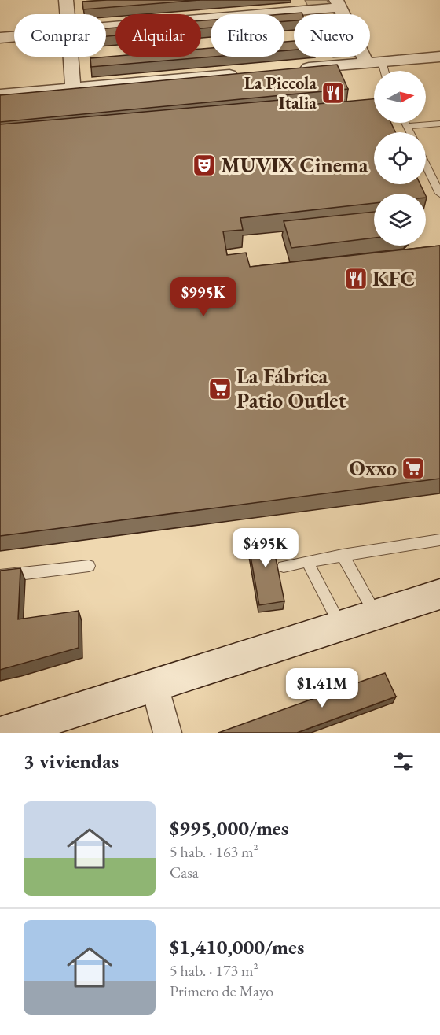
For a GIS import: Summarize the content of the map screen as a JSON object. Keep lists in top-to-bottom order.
{
  "places": {
    "restaurant": ["La Piccola Italia", "KFC"],
    "theatre": ["MUVIX Cinema"],
    "supermarket": ["La Fábrica Patio Outlet", "Oxxo"]
  },
  "north": "right",
  "page": {
    "chip": [
      "Comprar",
      "Alquilar",
      "Filtros",
      "Nuevo"
    ],
    "price": ["$995K", "$495K", "$1.41M"],
    "heading": "3 viviendas",
    "list": [
      {
        "name": "$995,000/mes",
        "note": "5 hab. · 163 m² · Casa"
      },
      {
        "name": "$1,410,000/mes",
        "note": "5 hab. · 173 m² · Primero de Mayo"
      }
    ]
  }
}
